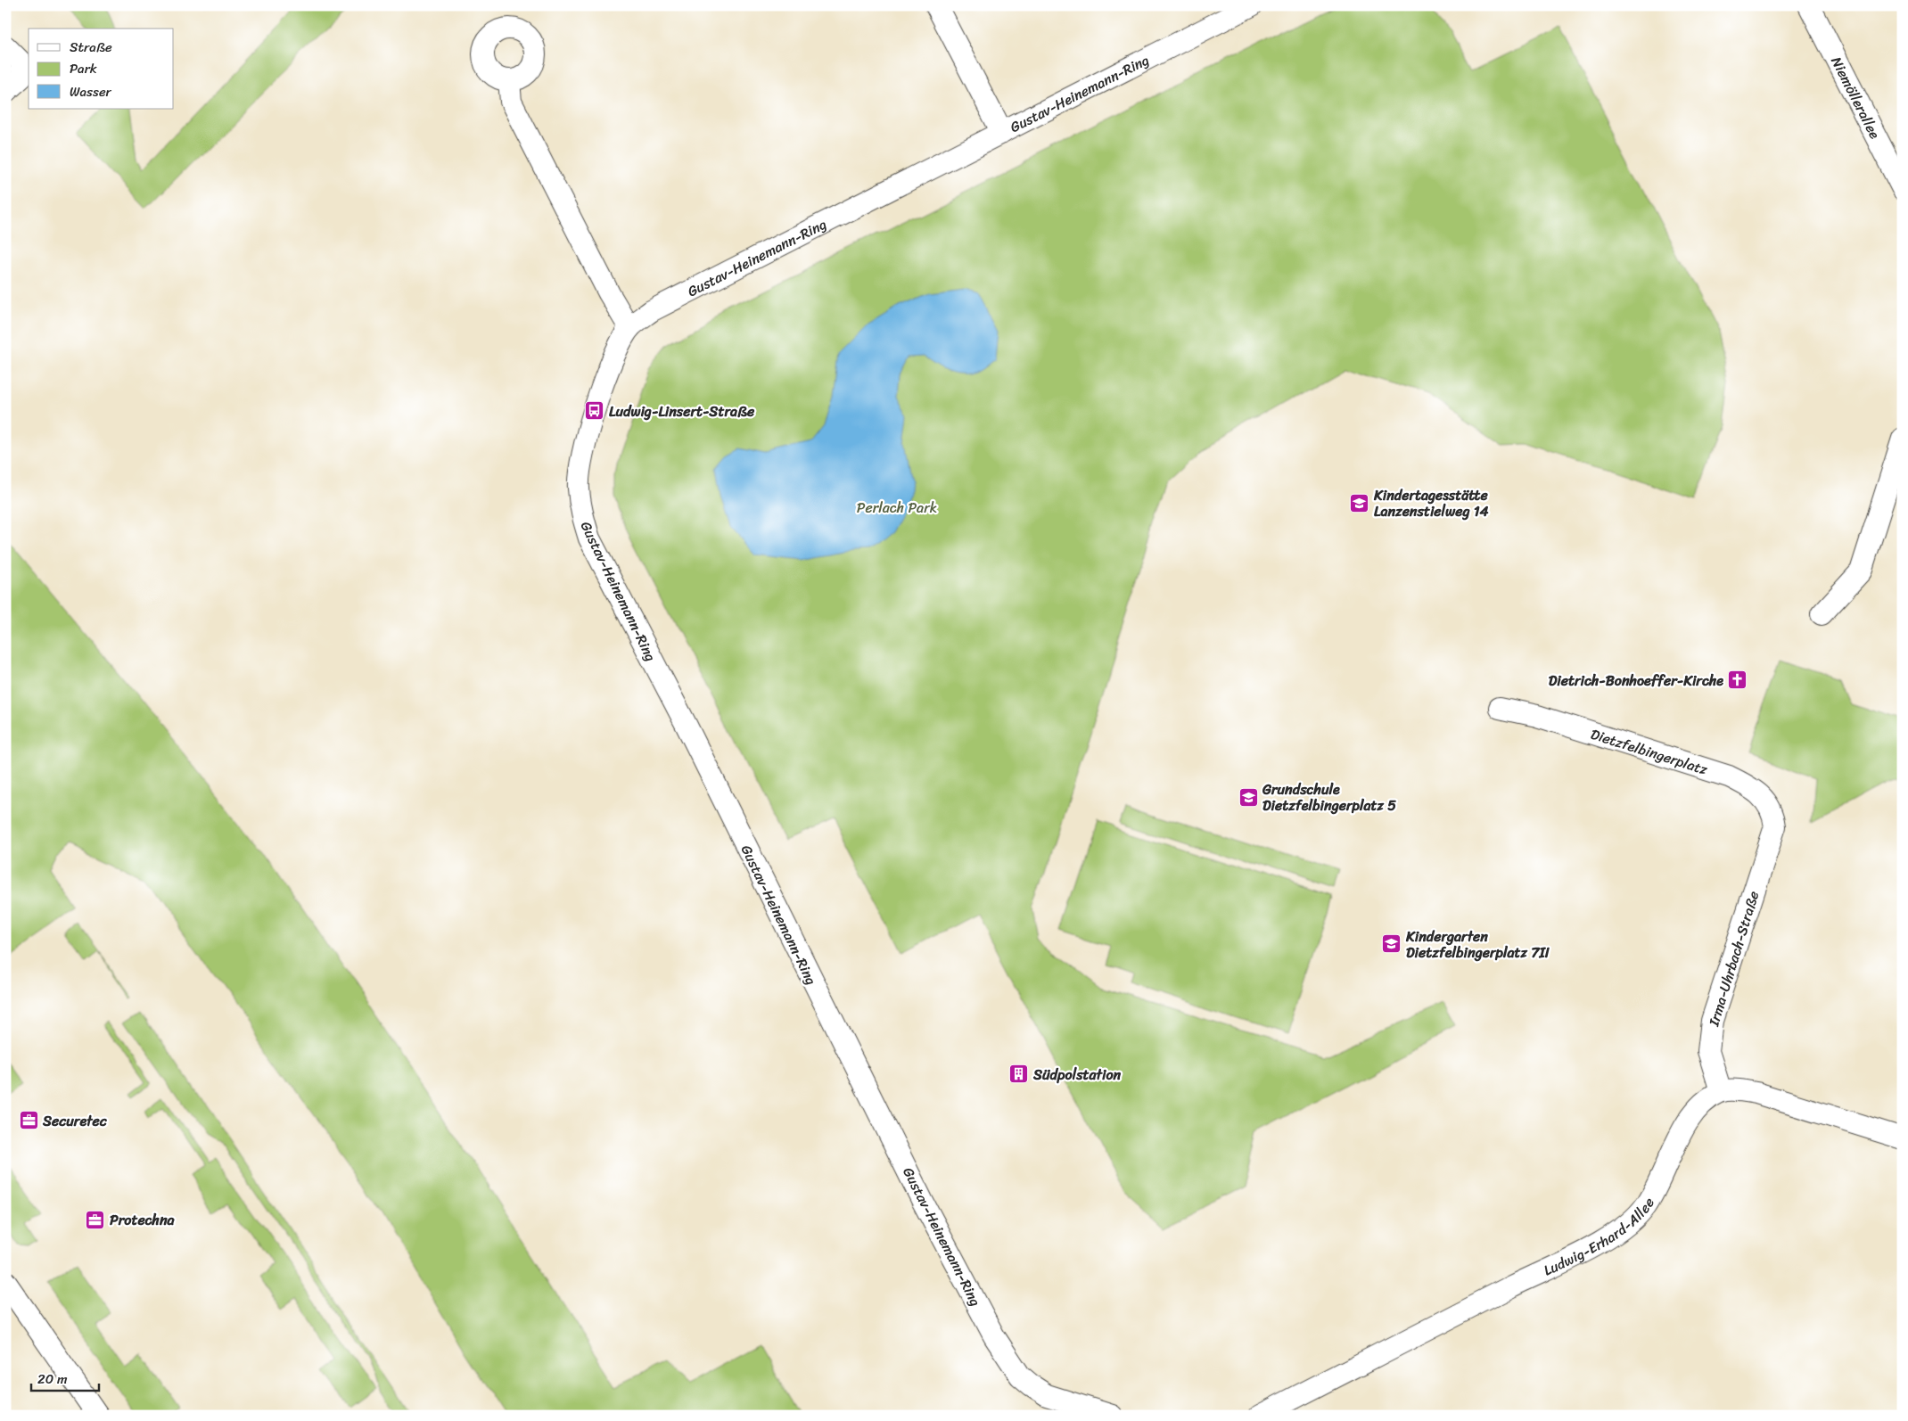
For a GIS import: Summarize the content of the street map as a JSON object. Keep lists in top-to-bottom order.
{
  "streets": {
    "street": [
      "Gustav-Heinemann-Ring",
      "Niemöllerallee",
      "Dietzfelbingerplatz",
      "Irma-Uhrbach-Straße",
      "Ludwig-Erhard-Allee"
    ]
  },
  "crossings": [
    ["Dietzfelbingerplatz", "Irma-Uhrbach-Straße"],
    ["Irma-Uhrbach-Straße", "Ludwig-Erhard-Allee"]
  ],
  "parks": ["Perlach Park"],
  "places": {
    "bus stop": ["Ludwig-Linsert-Straße"],
    "school or university": ["Kindertagesstätte Lanzenstielweg 14", "Grundschule Dietzfelbingerplatz 5", "Kindergarten Dietzfelbingerplatz 7II"],
    "church": ["Dietrich-Bonhoeffer-Kirche"],
    "building": ["Südpolstation"],
    "office": ["Securetec", "Protechna"]
  },
  "legend": ["Straße", "Park", "Wasser"],
  "scale_bar": "20 m"
}
